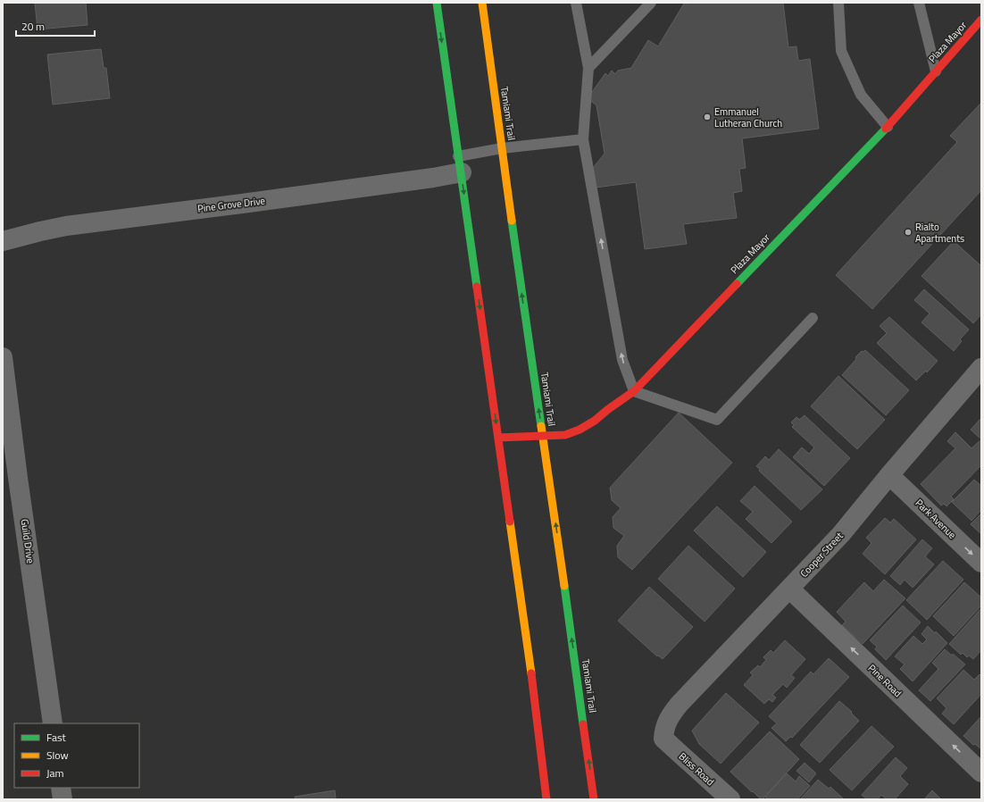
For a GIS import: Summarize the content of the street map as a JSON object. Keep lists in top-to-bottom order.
{
  "streets": {
    "main road": ["Plaza Mayor", "Tamiami Trail"],
    "street": [
      "Pine Grove Drive",
      "Park Avenue",
      "Guild Drive",
      "Cooper Street",
      "Pine Road",
      "Bliss Road"
    ]
  },
  "crossings": [
    ["Plaza Mayor", "Tamiami Trail"],
    ["Park Avenue", "Cooper Street"],
    ["Cooper Street", "Pine Road"],
    ["Cooper Street", "Bliss Road"]
  ],
  "one_way": ["Park Avenue", "Pine Road"],
  "places": ["Emmanuel Lutheran Church", "Rialto Apartments"],
  "legend": ["Fast", "Slow", "Jam"],
  "scale_bar": "20 m"
}
